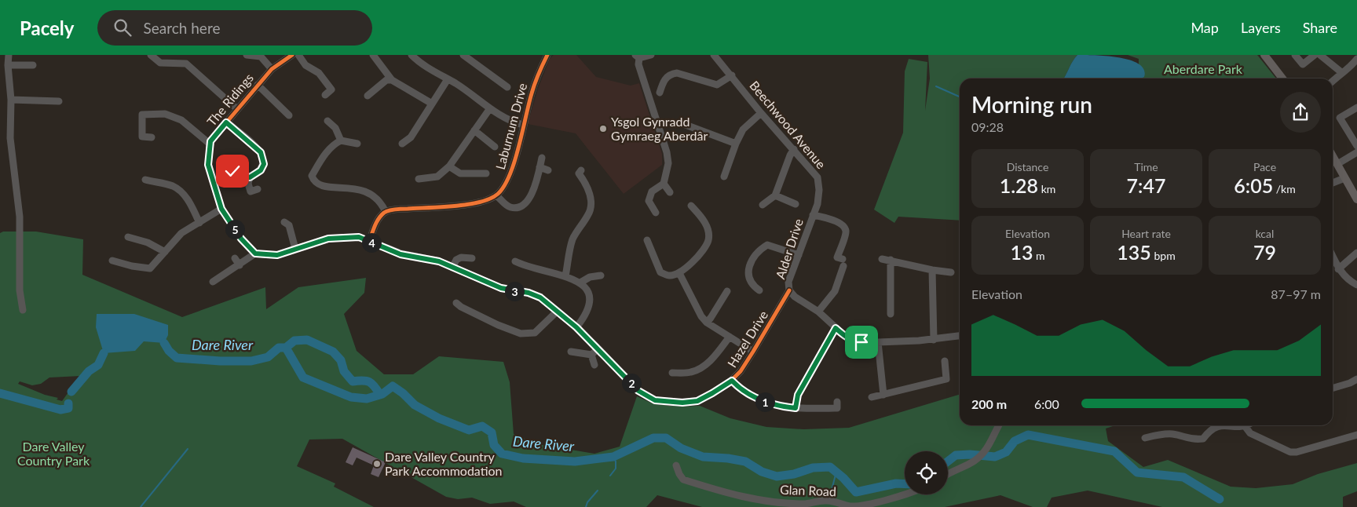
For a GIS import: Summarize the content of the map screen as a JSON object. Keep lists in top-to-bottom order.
{
  "streets": {
    "street": [
      "The Ridings",
      "Beechwood Avenue",
      "Laburnum Drive",
      "Alder Drive",
      "Hazel Drive",
      "Glan Road"
    ]
  },
  "crossings": [
    ["Beechwood Avenue", "Alder Drive"],
    ["Alder Drive", "Hazel Drive"]
  ],
  "water": ["Dare River"],
  "parks": ["Aberdare Park", "Dare Valley Country Park"],
  "places": ["Ysgol Gynradd Gymraeg Aberdâr", "Dare Valley Country Park Accommodation"],
  "page": {
    "header": "Pacely",
    "search": "Search here",
    "nav": ["Map", "Layers", "Share"],
    "heading": ["Morning run", "09:28"],
    "stats": [
      ["Distance", "1.28 km"],
      ["Time", "7:47"],
      ["Pace", "6:05 /km"],
      ["Elevation", "13 m"],
      ["Heart rate", "135 bpm"],
      ["kcal", "79"]
    ],
    "pins": [
      "5",
      "4",
      "3",
      "2",
      "1"
    ],
    "chart": ["Elevation", "87–97 m"],
    "list": [
      {
        "name": "200 m",
        "note": "6:00"
      }
    ]
  }
}
